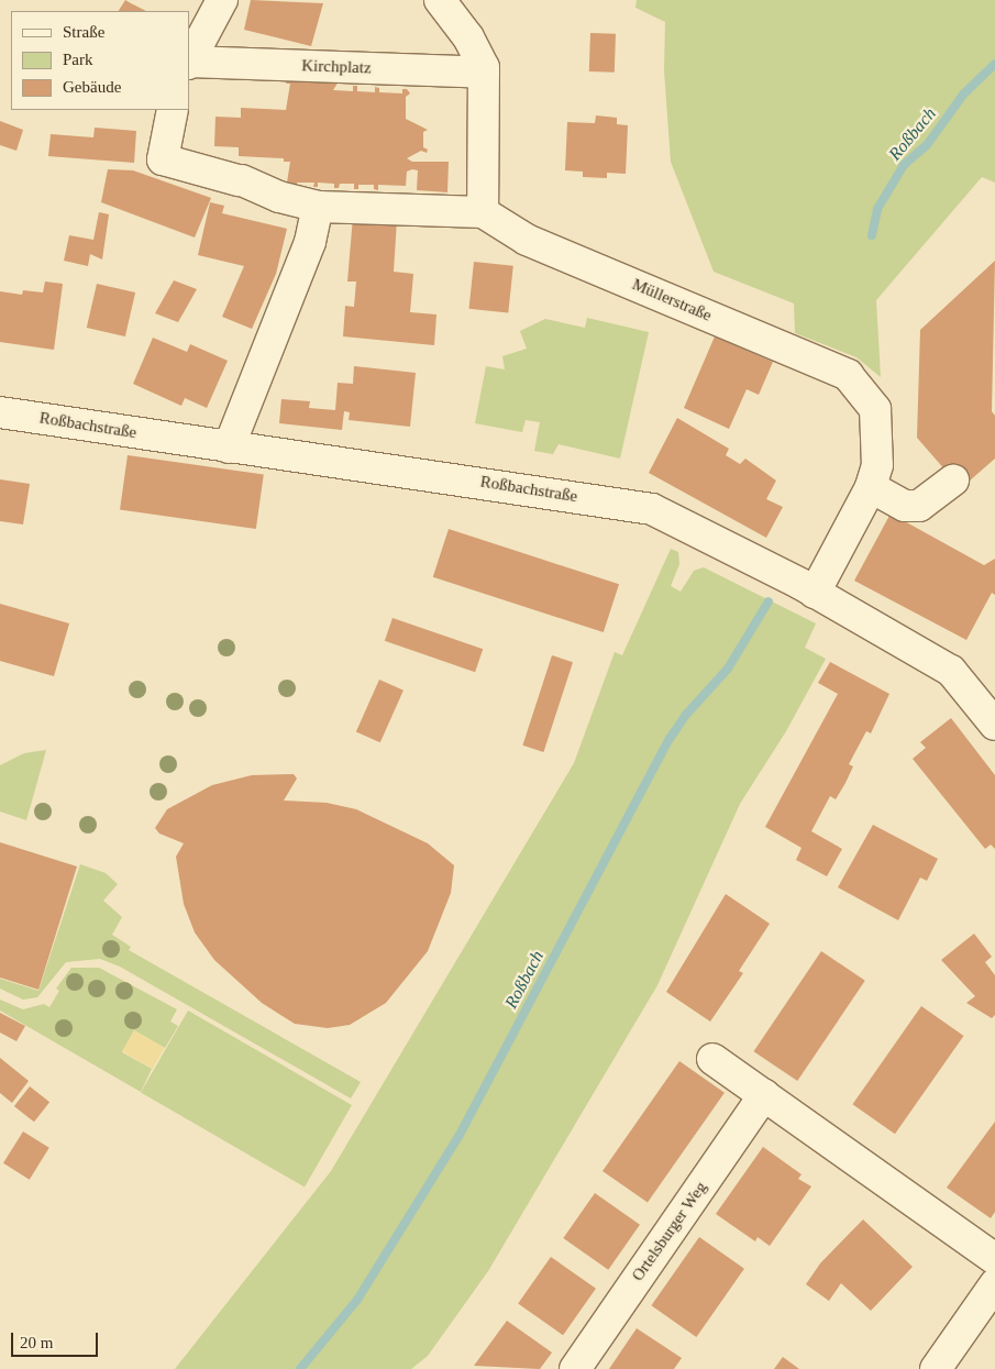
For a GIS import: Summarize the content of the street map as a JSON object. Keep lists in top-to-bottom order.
{
  "streets": {
    "street": [
      "Kirchplatz",
      "Müllerstraße",
      "Roßbachstraße",
      "Ortelsburger Weg"
    ]
  },
  "crossings": [
    ["Müllerstraße", "Roßbachstraße"]
  ],
  "water": ["Roßbach"],
  "legend": ["Straße", "Park", "Gebäude"],
  "scale_bar": "20 m"
}
